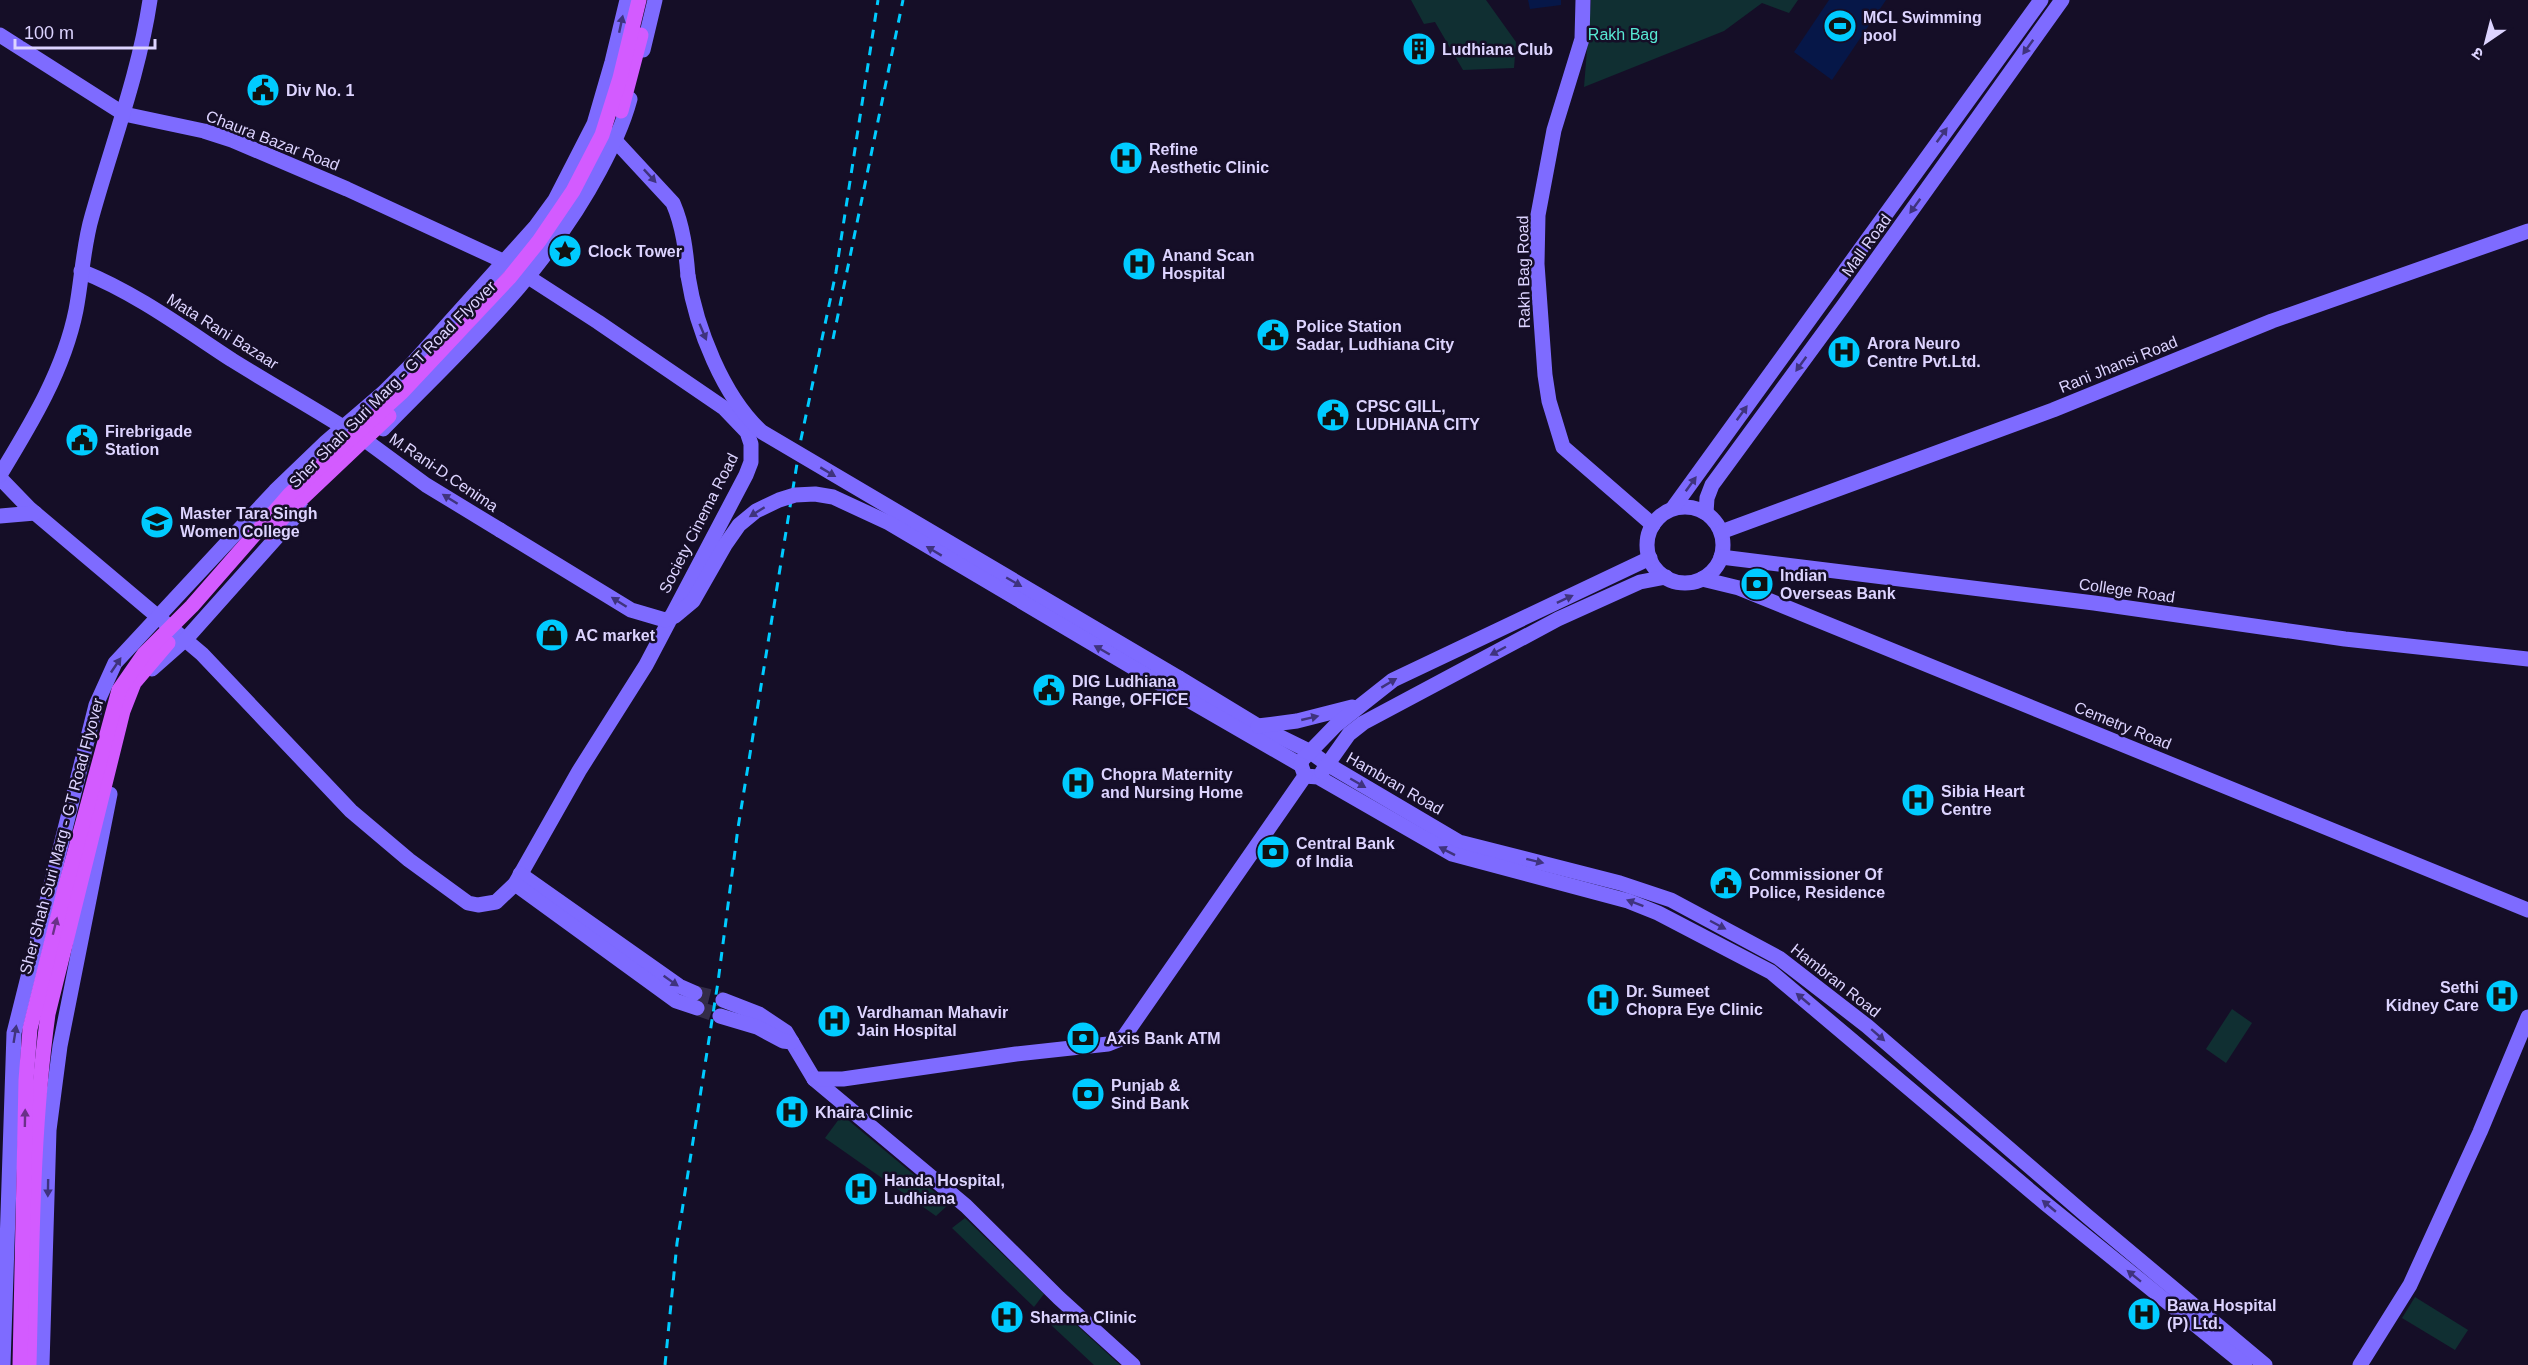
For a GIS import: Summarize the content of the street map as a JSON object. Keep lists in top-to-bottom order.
{
  "streets": {
    "main road": ["Sher Shah Suri Marg - GT Road Flyover"],
    "street": [
      "Chaura Bazar Road",
      "Mall Road",
      "Rakh Bag Road",
      "Mata Rani Bazaar",
      "Rani Jhansi Road",
      "M.Rani-D.Cenima",
      "Society Cinema Road",
      "College Road",
      "Cemetry Road",
      "Hambran Road"
    ]
  },
  "crossings": [
    ["Chaura Bazar Road", "Society Cinema Road"],
    ["Mall Road", "Rakh Bag Road"],
    ["Mall Road", "Rani Jhansi Road"],
    ["Mall Road", "College Road"],
    ["Mall Road", "Cemetry Road"],
    ["Rakh Bag Road", "Rani Jhansi Road"],
    ["Rakh Bag Road", "College Road"],
    ["Rakh Bag Road", "Cemetry Road"],
    ["Rani Jhansi Road", "College Road"],
    ["Rani Jhansi Road", "Cemetry Road"],
    ["College Road", "Cemetry Road"]
  ],
  "one_way": ["M.Rani-D.Cenima"],
  "parks": ["Rakh Bag"],
  "places": {
    "sports": ["MCL Swimming pool"],
    "building": ["Ludhiana Club"],
    "public building": [
      "Div No. 1",
      "Police Station Sadar, Ludhiana City",
      "CPSC GILL, LUDHIANA CITY",
      "Firebrigade Station",
      "DIG Ludhiana Range, OFFICE",
      "Commissioner Of Police, Residence"
    ],
    "hospital": [
      "Refine Aesthetic Clinic",
      "Anand Scan Hospital",
      "Arora Neuro Centre Pvt.Ltd.",
      "Chopra Maternity and Nursing Home",
      "Sibia Heart Centre",
      "Sethi Kidney Care",
      "Dr. Sumeet Chopra Eye Clinic",
      "Vardhaman Mahavir Jain Hospital",
      "Khaira Clinic",
      "Handa Hospital, Ludhiana",
      "Bawa Hospital (P) Ltd.",
      "Sharma Clinic"
    ],
    "place": ["Clock Tower"],
    "school or university": ["Master Tara Singh Women College"],
    "bank": [
      "Indian Overseas Bank",
      "Central Bank of India",
      "Axis Bank ATM",
      "Punjab & Sind Bank"
    ],
    "shop": ["AC market"]
  },
  "scale_bar": "100 m",
  "north": "bottom left"
}
